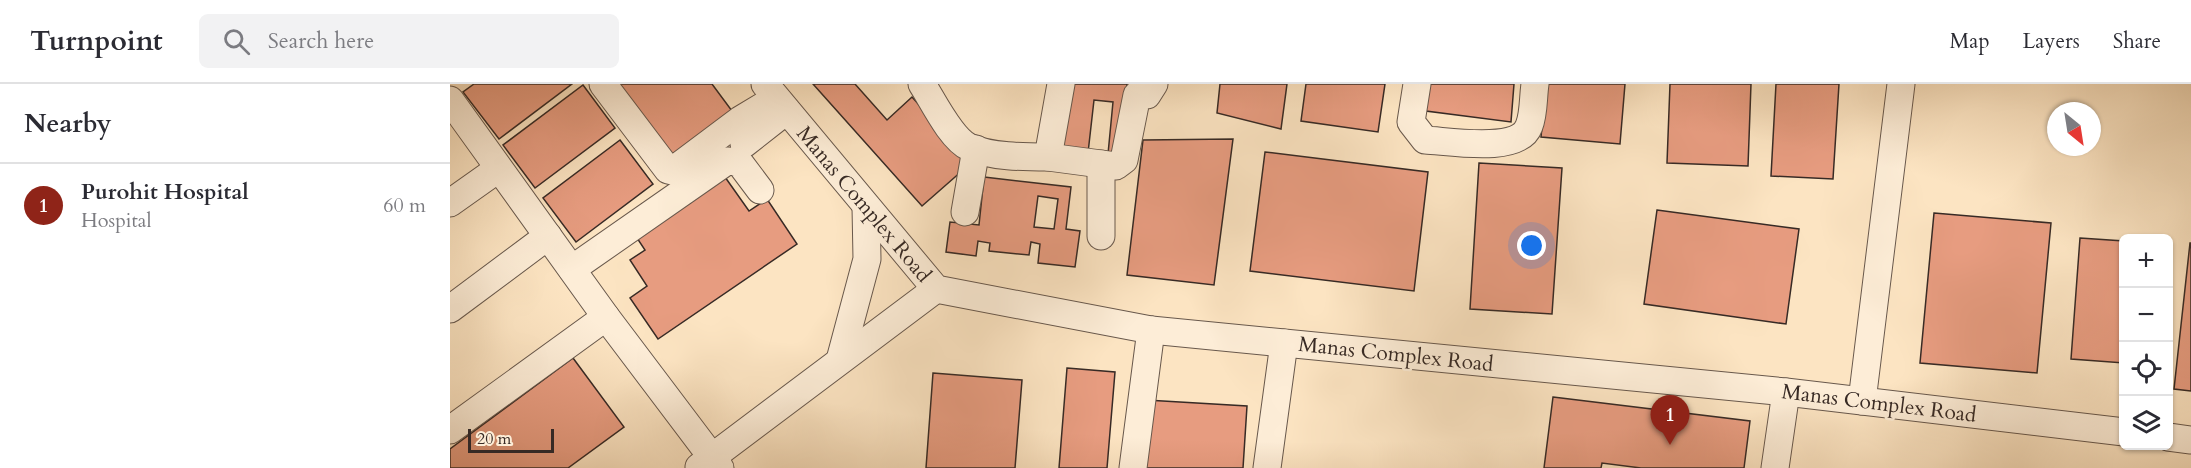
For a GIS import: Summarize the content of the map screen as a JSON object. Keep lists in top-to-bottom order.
{
  "streets": {
    "street": ["Manas Complex Road"]
  },
  "scale_bar": "20 m",
  "north": "bottom right",
  "page": {
    "header": "Turnpoint",
    "search": "Search here",
    "nav": ["Map", "Layers", "Share"],
    "heading": "Nearby",
    "list": [
      {
        "mark": "1",
        "name": "Purohit Hospital",
        "note": "Hospital",
        "value": "60 m"
      }
    ],
    "map_buttons": ["+", "−"],
    "pins": "1",
    "scale": "20 m"
  }
}
